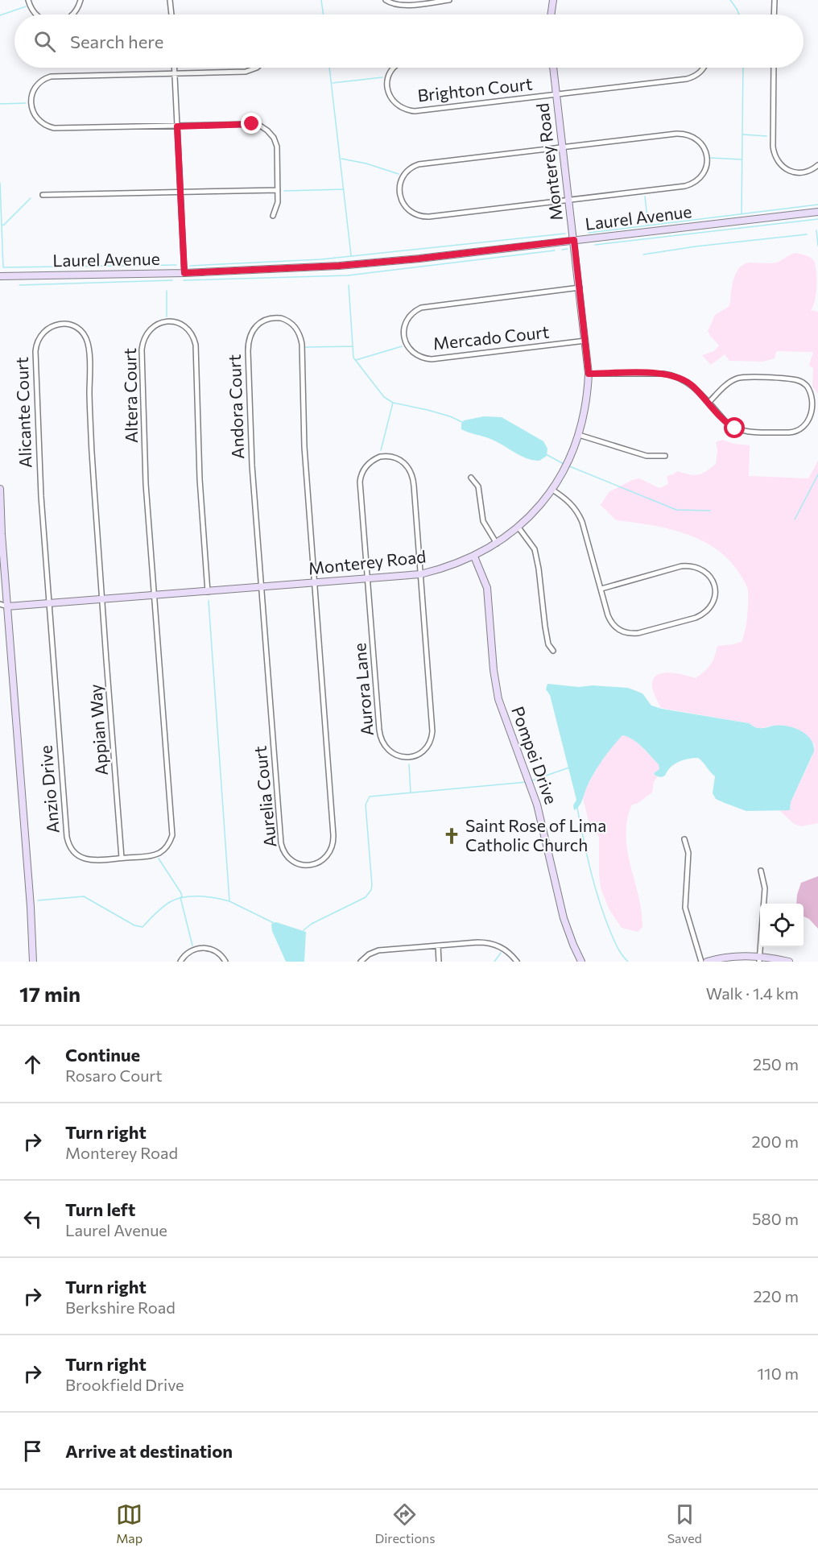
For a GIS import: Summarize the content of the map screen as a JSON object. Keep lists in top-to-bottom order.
{
  "streets": {
    "street": [
      "Brighton Court",
      "Monterey Road",
      "Laurel Avenue",
      "Mercado Court",
      "Altera Court",
      "Andora Court",
      "Alicante Court",
      "Aurora Lane",
      "Appian Way",
      "Pompei Drive",
      "Anzio Drive",
      "Aurelia Court"
    ]
  },
  "crossings": [
    ["Brighton Court", "Monterey Road"],
    ["Monterey Road", "Laurel Avenue"],
    ["Monterey Road", "Mercado Court"],
    ["Monterey Road", "Altera Court"],
    ["Monterey Road", "Andora Court"],
    ["Monterey Road", "Alicante Court"],
    ["Monterey Road", "Aurora Lane"],
    ["Monterey Road", "Appian Way"],
    ["Monterey Road", "Pompei Drive"],
    ["Monterey Road", "Anzio Drive"],
    ["Monterey Road", "Aurelia Court"],
    ["Altera Court", "Anzio Drive"],
    ["Andora Court", "Aurelia Court"],
    ["Alicante Court", "Appian Way"],
    ["Alicante Court", "Anzio Drive"],
    ["Appian Way", "Anzio Drive"]
  ],
  "places": {
    "church": ["Saint Rose of Lima Catholic Church"]
  },
  "page": {
    "search": "Search here",
    "heading": ["17 min", "Walk · 1.4 km"],
    "list": [
      ["Continue", "Rosaro Court", "250 m"],
      ["Turn right", "Monterey Road", "200 m"],
      ["Turn left", "Laurel Avenue", "580 m"],
      ["Turn right", "Berkshire Road", "220 m"],
      ["Turn right", "Brookfield Drive", "110 m"],
      "Arrive at destination"
    ],
    "nav": ["Map", "Directions", "Saved"]
  }
}
